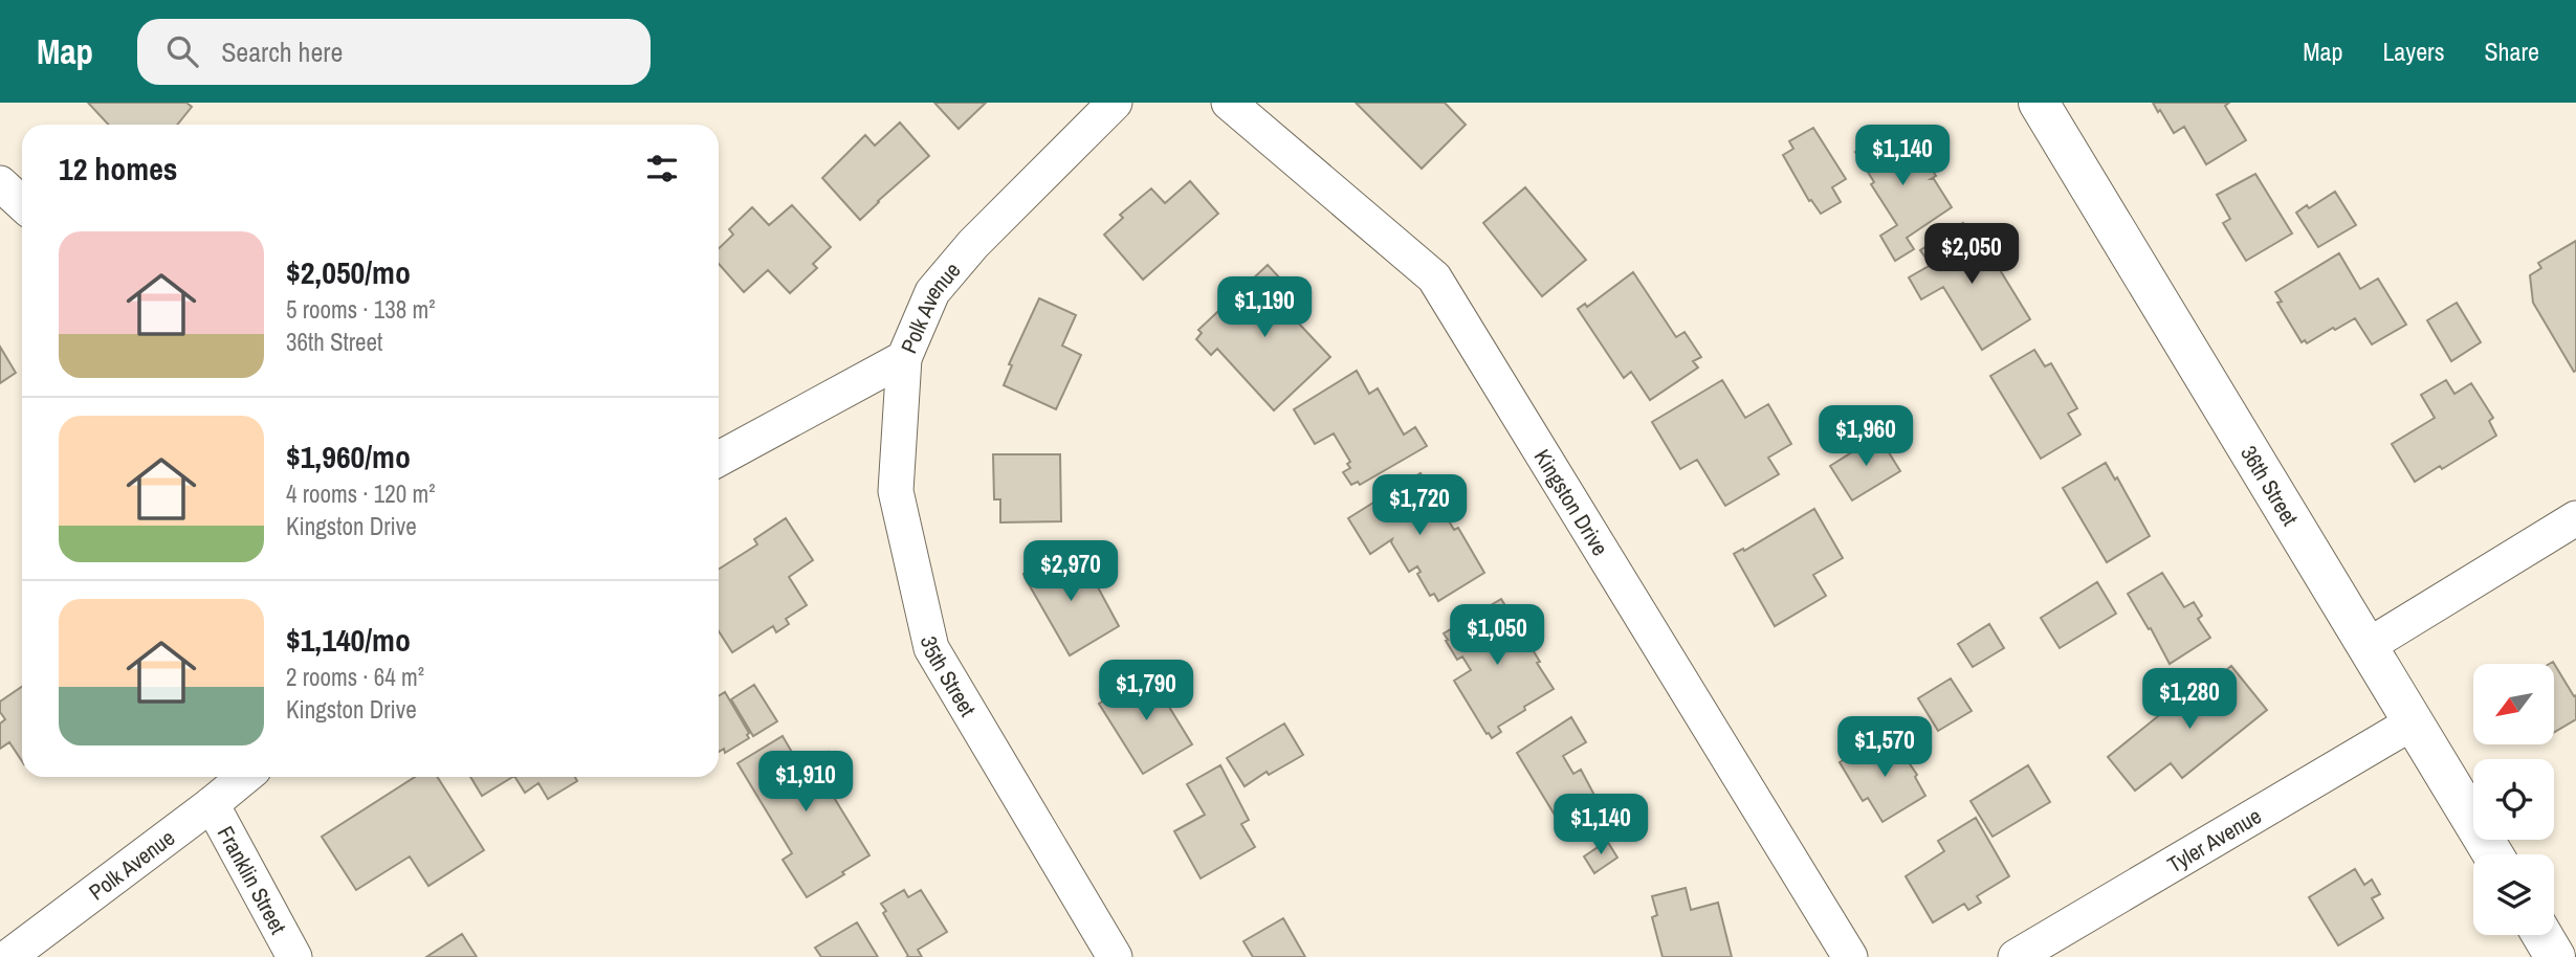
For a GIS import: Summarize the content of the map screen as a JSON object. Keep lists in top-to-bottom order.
{
  "streets": {
    "street": [
      "Polk Avenue",
      "36th Street",
      "Kingston Drive",
      "35th Street",
      "Tyler Avenue",
      "Franklin Street"
    ]
  },
  "crossings": [
    ["Polk Avenue", "35th Street"],
    ["Polk Avenue", "Franklin Street"],
    ["36th Street", "Tyler Avenue"]
  ],
  "north": "bottom left",
  "page": {
    "header": "Map",
    "search": "Search here",
    "nav": ["Map", "Layers", "Share"],
    "price": [
      "$1,140",
      "$2,050",
      "$1,190",
      "$1,960",
      "$1,720",
      "$2,970",
      "$1,050",
      "$1,790",
      "$1,280",
      "$1,570",
      "$1,910",
      "$1,140"
    ],
    "heading": "12 homes",
    "list": [
      {
        "name": "$2,050/mo",
        "note": "5 rooms · 138 m² · 36th Street"
      },
      {
        "name": "$1,960/mo",
        "note": "4 rooms · 120 m² · Kingston Drive"
      },
      {
        "name": "$1,140/mo",
        "note": "2 rooms · 64 m² · Kingston Drive"
      }
    ]
  }
}
